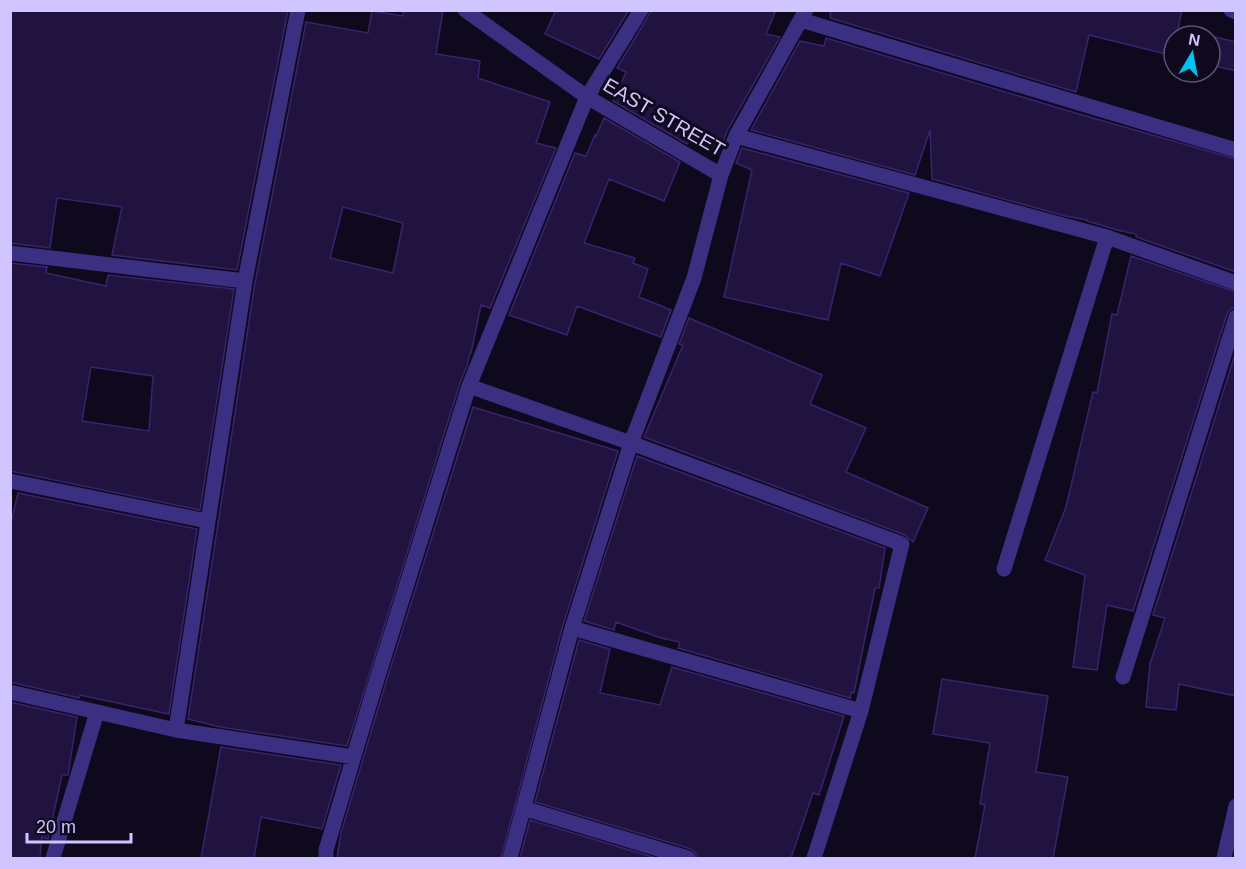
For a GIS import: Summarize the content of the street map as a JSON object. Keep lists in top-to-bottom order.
{
  "streets": {
    "street": ["EAST STREET"]
  },
  "scale_bar": "20 m",
  "north": "top"
}
